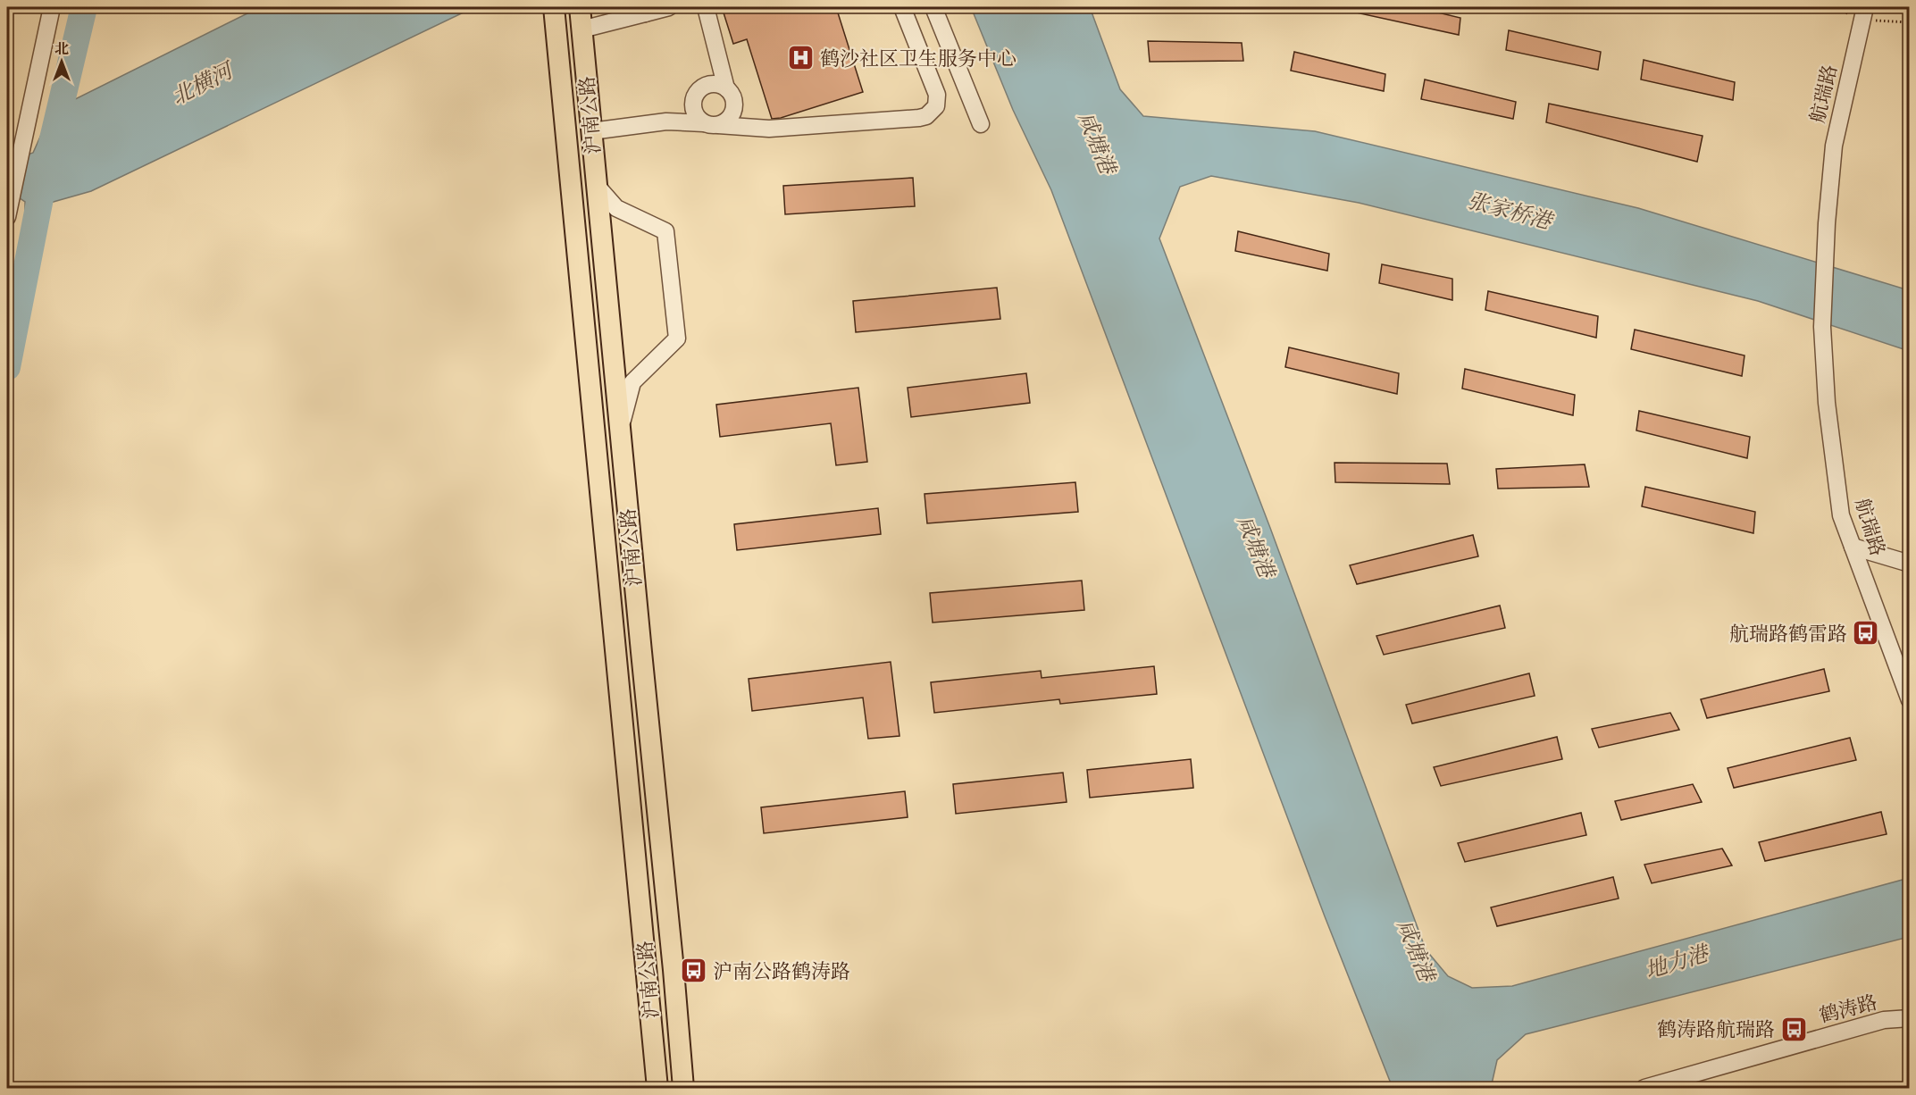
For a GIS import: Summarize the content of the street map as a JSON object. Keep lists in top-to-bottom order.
{
  "streets": {
    "main road": ["沪南公路"],
    "street": ["航瑞路", "鹤涛路"]
  },
  "water": [
    "北横河",
    "咸塘港",
    "张家桥港",
    "地力港"
  ],
  "places": {
    "hospital": ["鹤沙社区卫生服务中心"],
    "bus stop": ["航瑞路鹤雷路", "沪南公路鹤涛路", "鹤涛路航瑞路"]
  },
  "north": "top"
}
